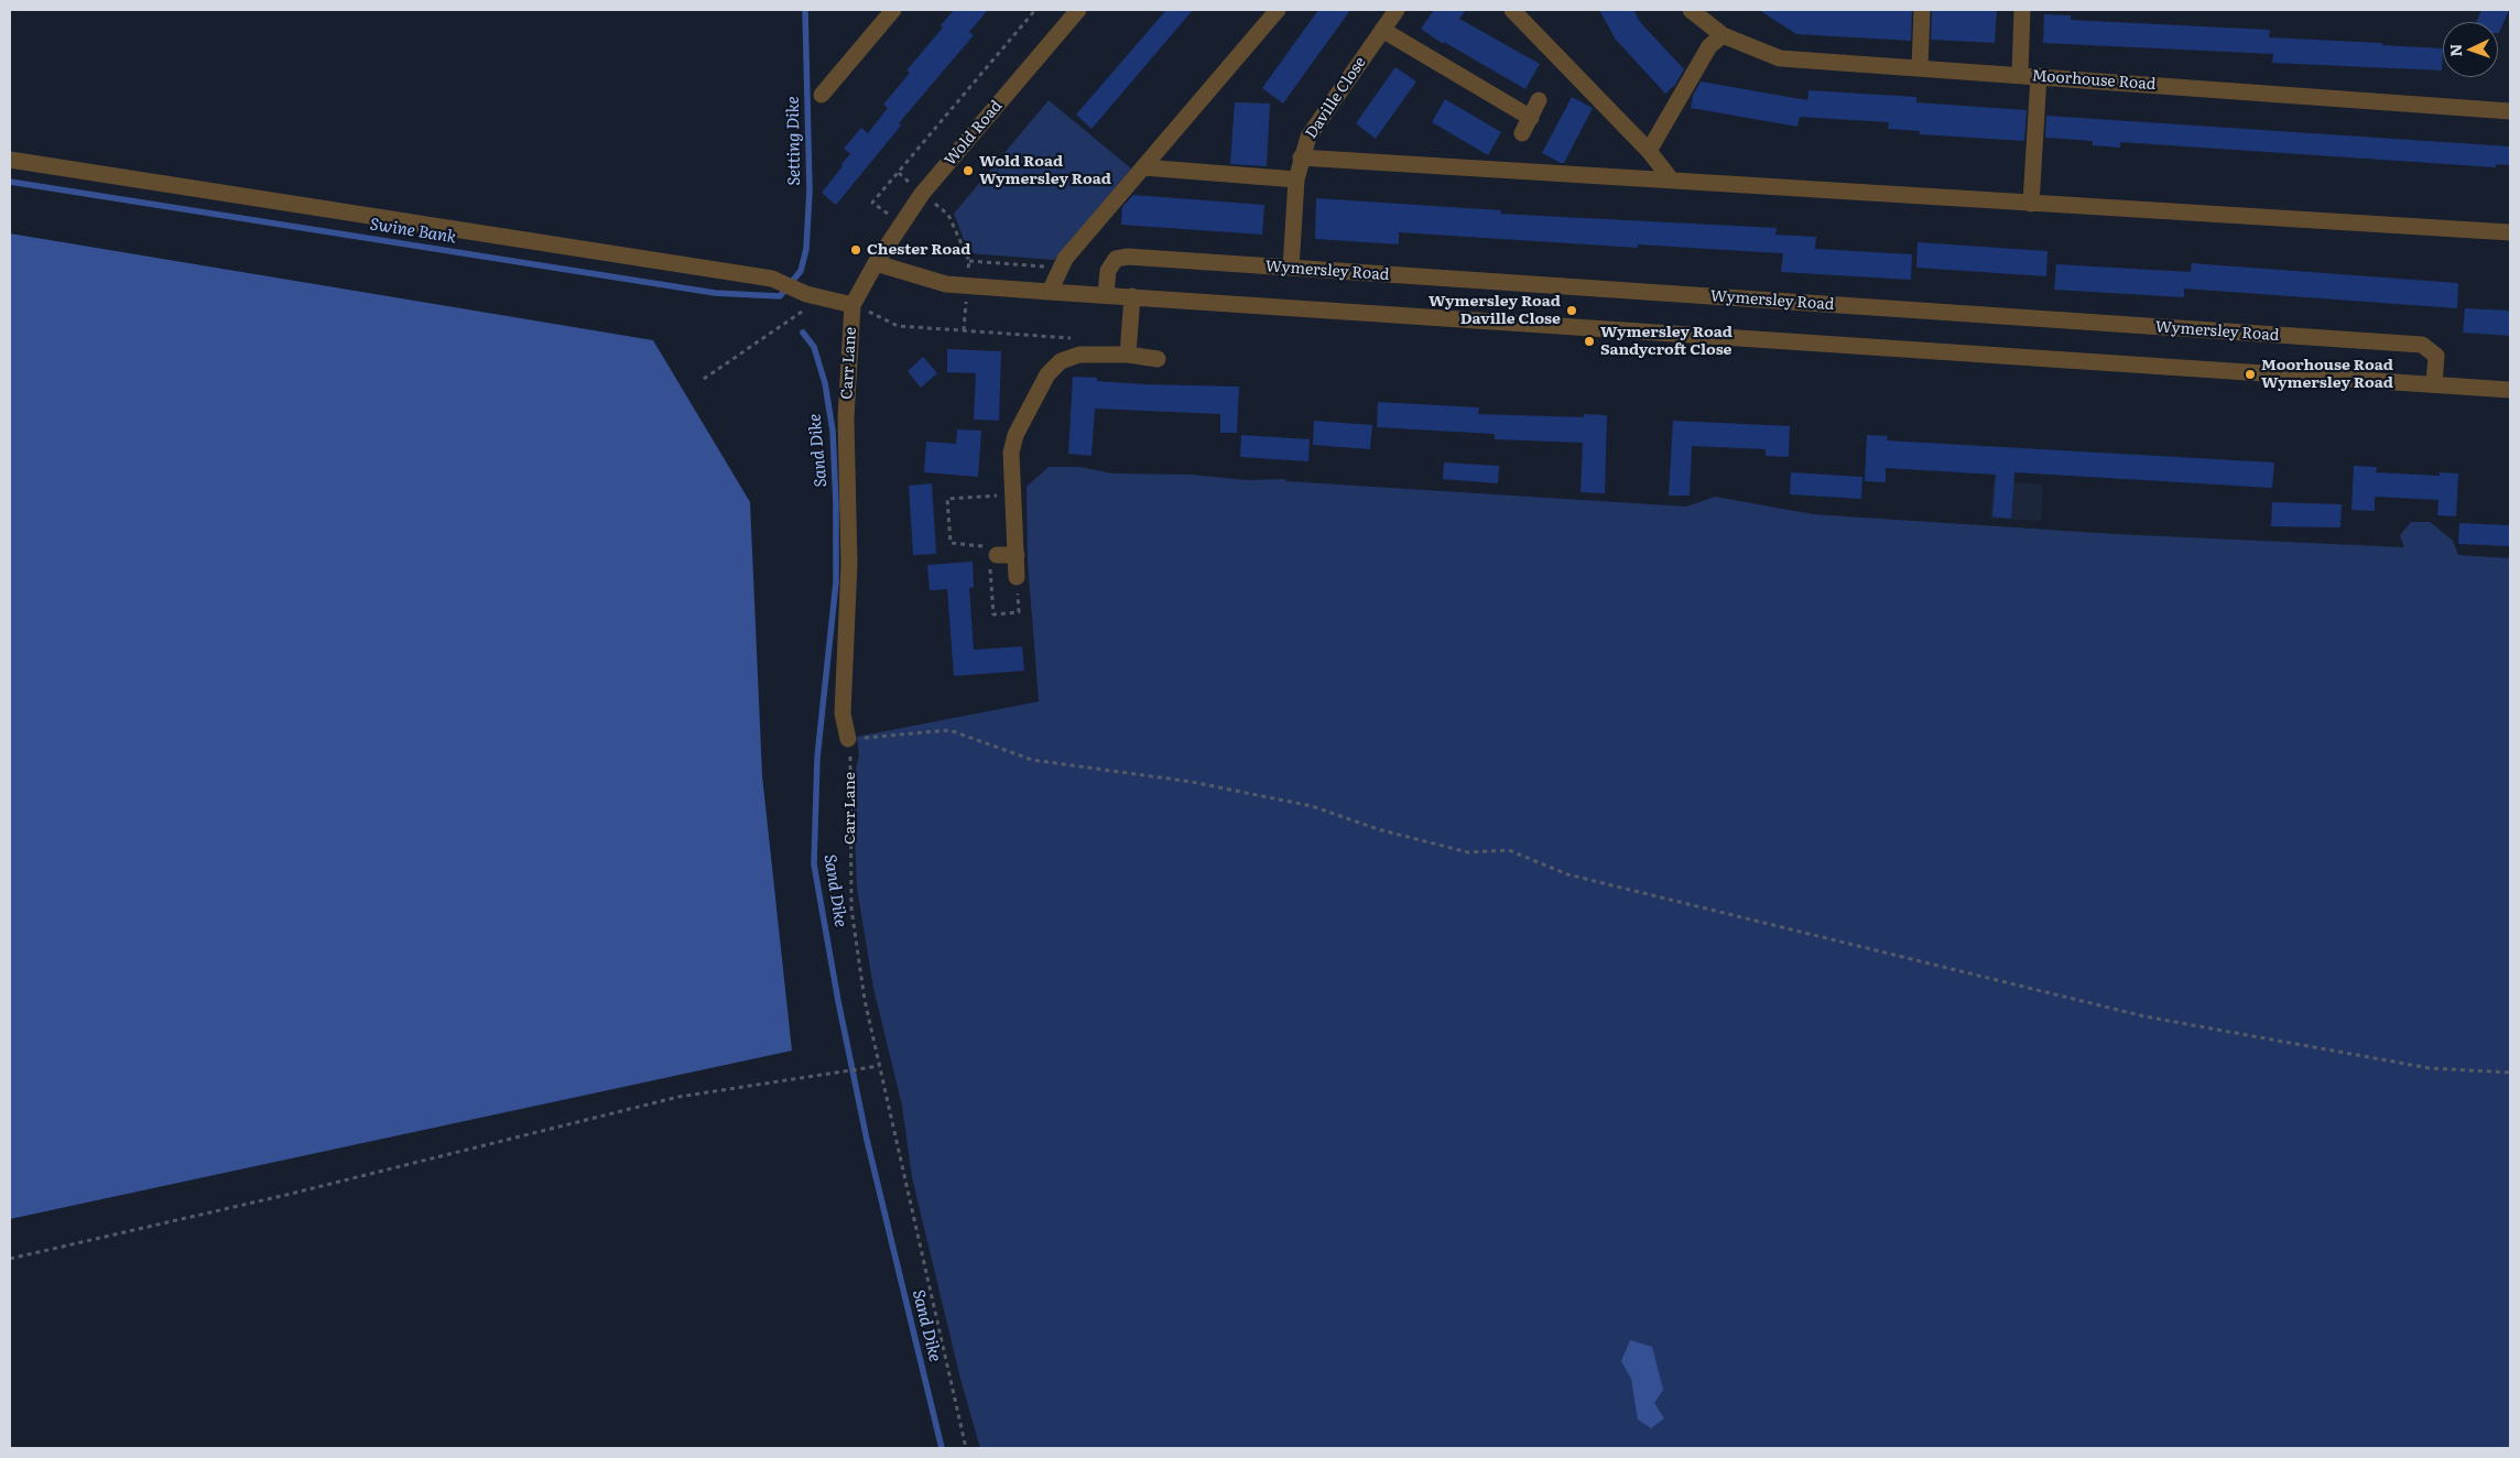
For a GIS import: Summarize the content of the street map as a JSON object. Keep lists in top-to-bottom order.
{
  "streets": {
    "street": [
      "Moorhouse Road",
      "Daville Close",
      "Wold Road",
      "Wymersley Road",
      "Carr Lane"
    ]
  },
  "crossings": [
    ["Daville Close", "Wymersley Road"],
    ["Wold Road", "Carr Lane"]
  ],
  "water": ["Setting Dike", "Swine Bank", "Sand Dike"],
  "places": [
    "Wold Road Wymersley Road",
    "Chester Road",
    "Wymersley Road Daville Close",
    "Wymersley Road Sandycroft Close",
    "Moorhouse Road Wymersley Road"
  ],
  "north": "left"
}
